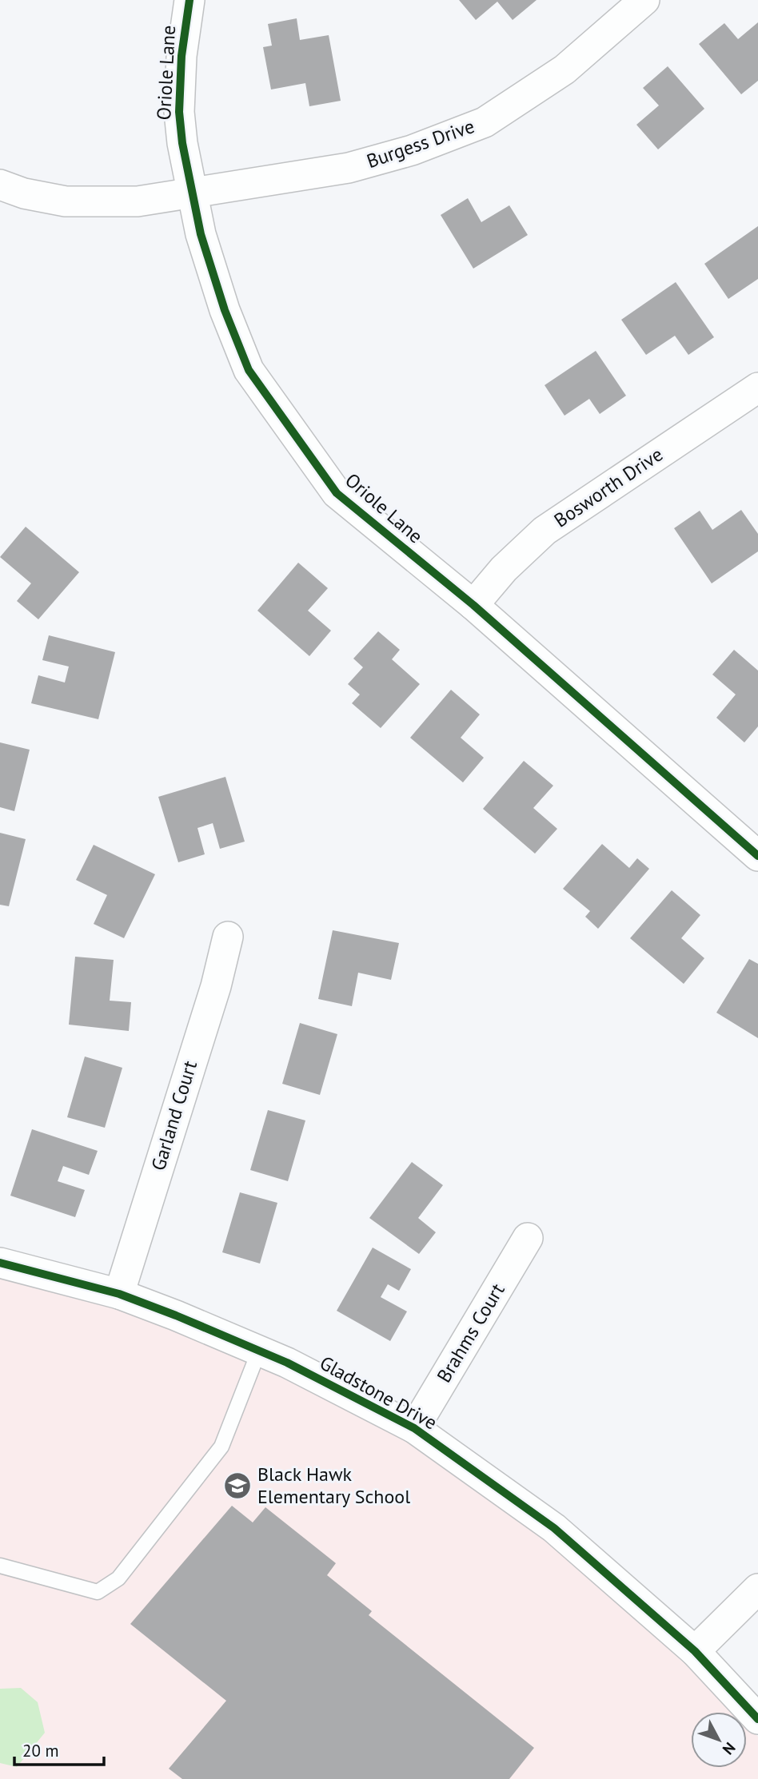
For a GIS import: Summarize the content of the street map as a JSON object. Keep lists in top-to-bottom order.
{
  "streets": {
    "street": [
      "Oriole Lane",
      "Burgess Drive",
      "Bosworth Drive",
      "Garland Court",
      "Brahms Court",
      "Gladstone Drive"
    ]
  },
  "crossings": [
    ["Oriole Lane", "Burgess Drive"],
    ["Oriole Lane", "Bosworth Drive"],
    ["Garland Court", "Gladstone Drive"],
    ["Brahms Court", "Gladstone Drive"]
  ],
  "places": {
    "school or university": ["Black Hawk Elementary School"]
  },
  "scale_bar": "20 m",
  "north": "bottom right"
}
